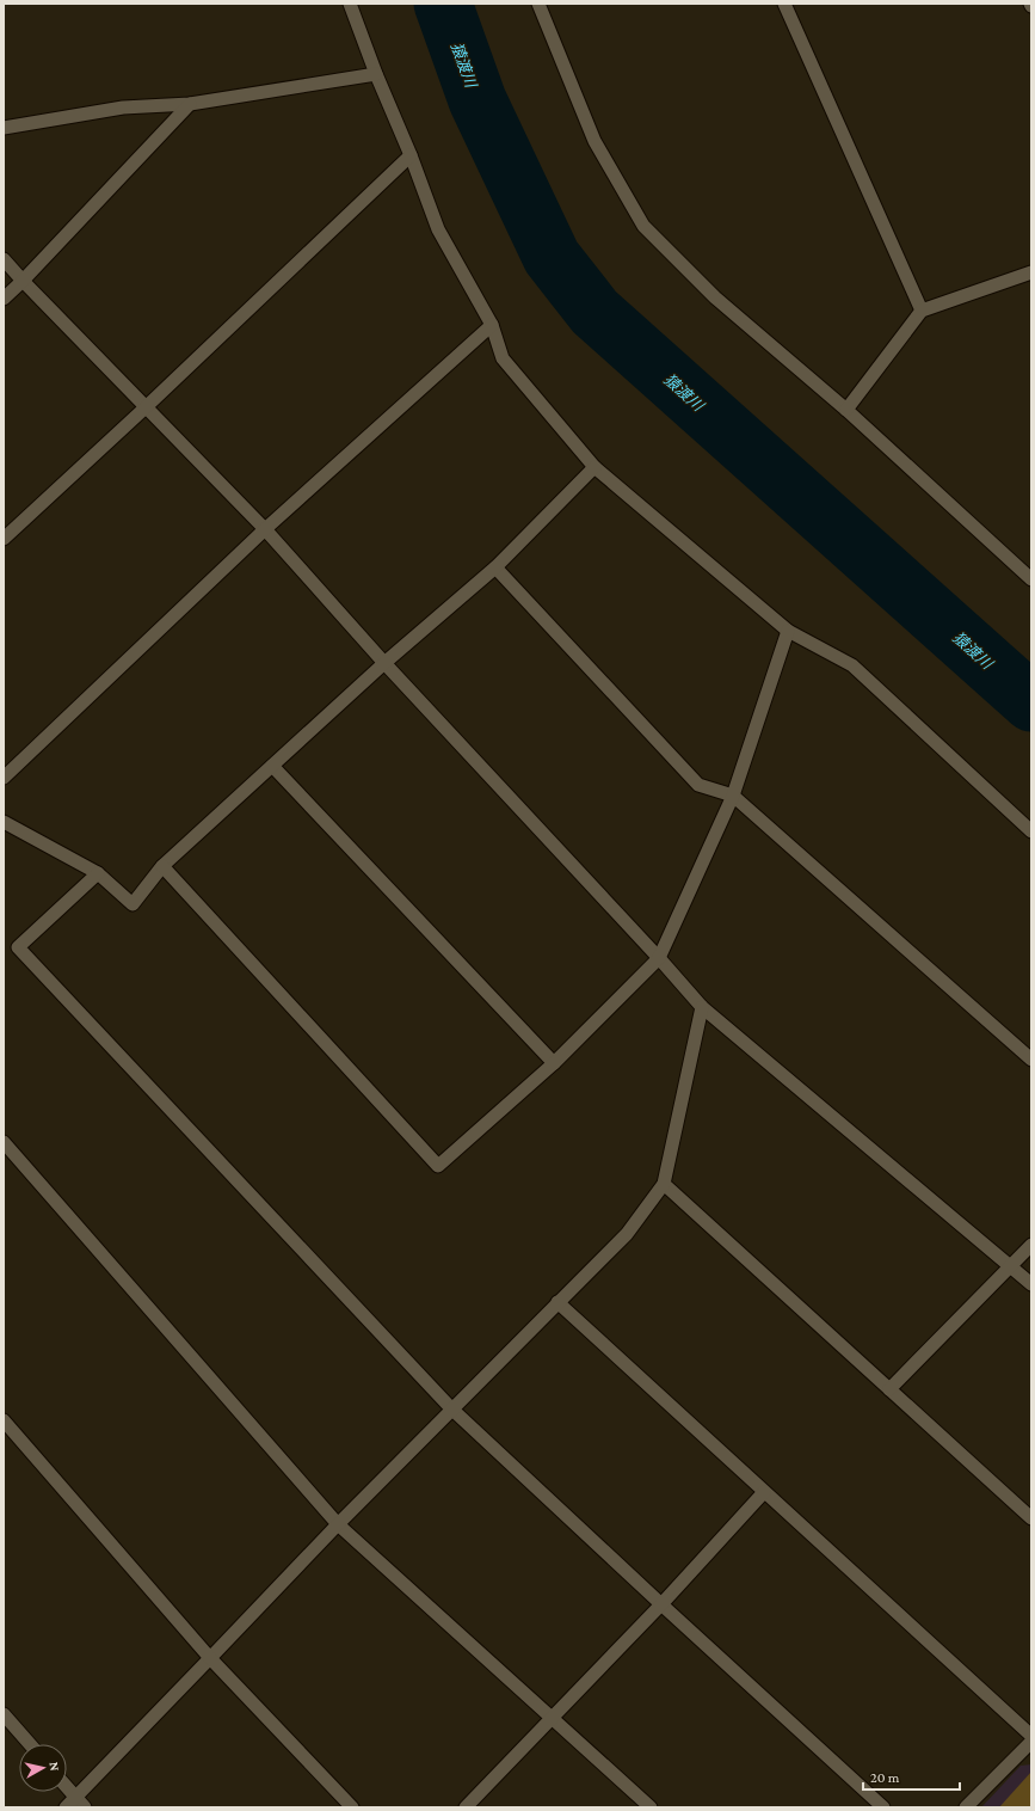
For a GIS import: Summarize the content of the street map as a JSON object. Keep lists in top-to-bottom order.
{
  "water": ["猿渡川"],
  "scale_bar": "20 m",
  "north": "right"
}
